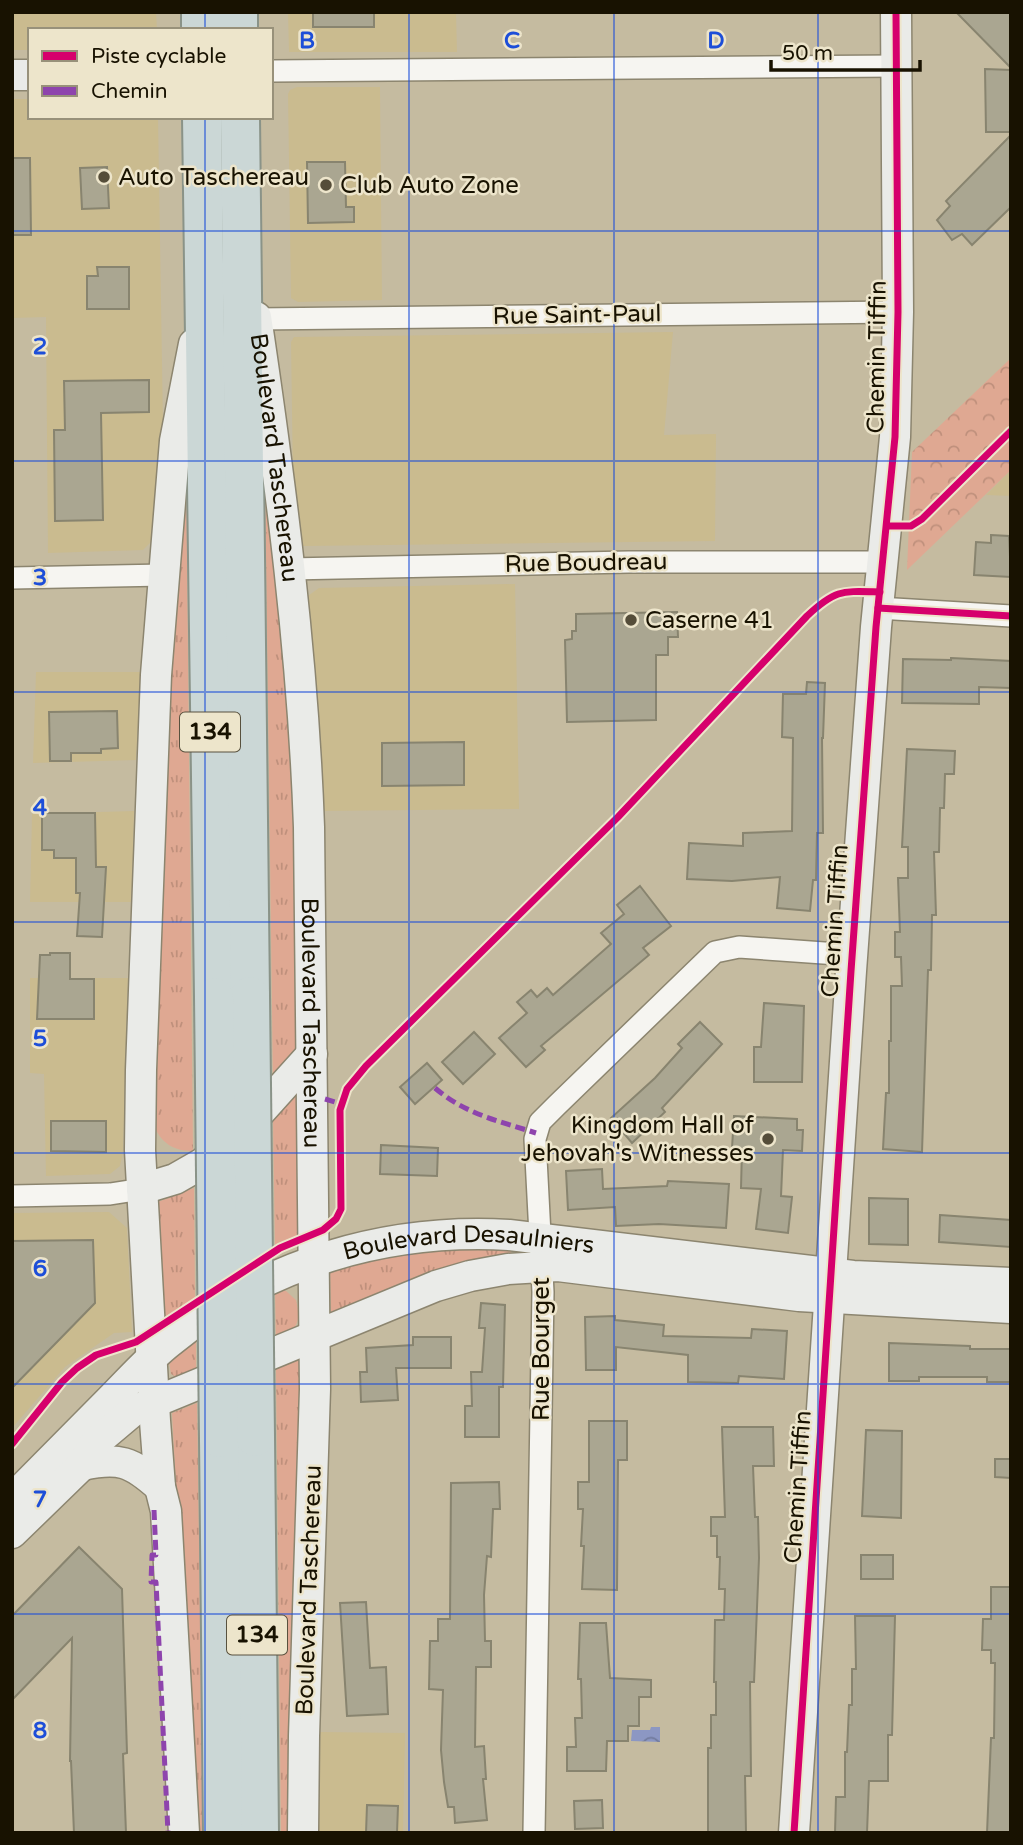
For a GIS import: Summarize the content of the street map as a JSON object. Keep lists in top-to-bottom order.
{
  "streets": {
    "highway": ["Boulevard Taschereau", "134"],
    "street": [
      "Rue Saint-Paul",
      "Chemin Tiffin",
      "Rue Boudreau",
      "Boulevard Desaulniers",
      "Rue Bourget"
    ]
  },
  "crossings": [
    ["Rue Saint-Paul", "Chemin Tiffin"],
    ["Rue Saint-Paul", "Boulevard Taschereau"],
    ["Chemin Tiffin", "Rue Boudreau"],
    ["Chemin Tiffin", "Boulevard Desaulniers"],
    ["Chemin Tiffin", "Rue Bourget"],
    ["Boulevard Taschereau", "Rue Boudreau"],
    ["Boulevard Taschereau", "Boulevard Desaulniers"],
    ["Boulevard Desaulniers", "Rue Bourget"]
  ],
  "places": [
    "Auto Taschereau",
    "Club Auto Zone",
    "Caserne 41",
    "Kingdom Hall of Jehovah's Witnesses"
  ],
  "legend": ["Piste cyclable", "Chemin"],
  "scale_bar": "50 m",
  "grid": {
    "columns": ["B", "C", "D"],
    "rows": [
      "2",
      "3",
      "4",
      "5",
      "6",
      "7",
      "8"
    ]
  }
}
